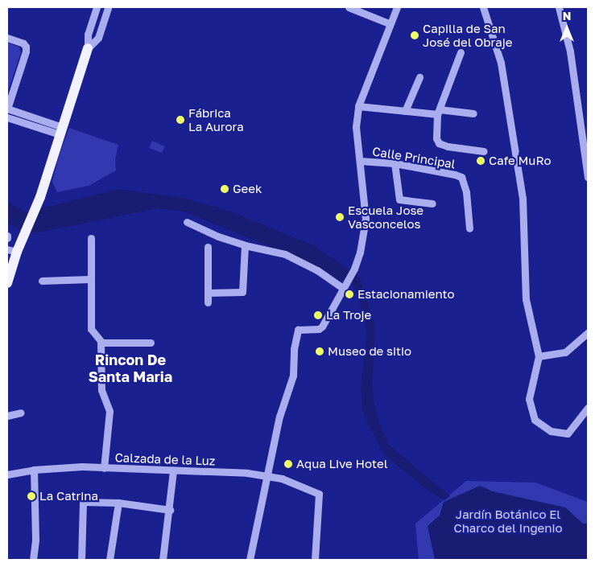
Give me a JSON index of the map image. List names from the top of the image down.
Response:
{
  "streets": {
    "street": ["Calle Principal", "Calzada de la Luz"]
  },
  "districts": ["Rincon De Santa Maria"],
  "parks": ["Jardín Botánico El Charco del Ingenio"],
  "places": [
    "Capilla de San José del Obraje",
    "Fábrica La Aurora",
    "Cafe MuRo",
    "Geek",
    "Escuela Jose Vasconcelos",
    "Estacionamiento",
    "La Troje",
    "Museo de sitio",
    "Aqua Live Hotel",
    "La Catrina"
  ],
  "north": "top"
}
